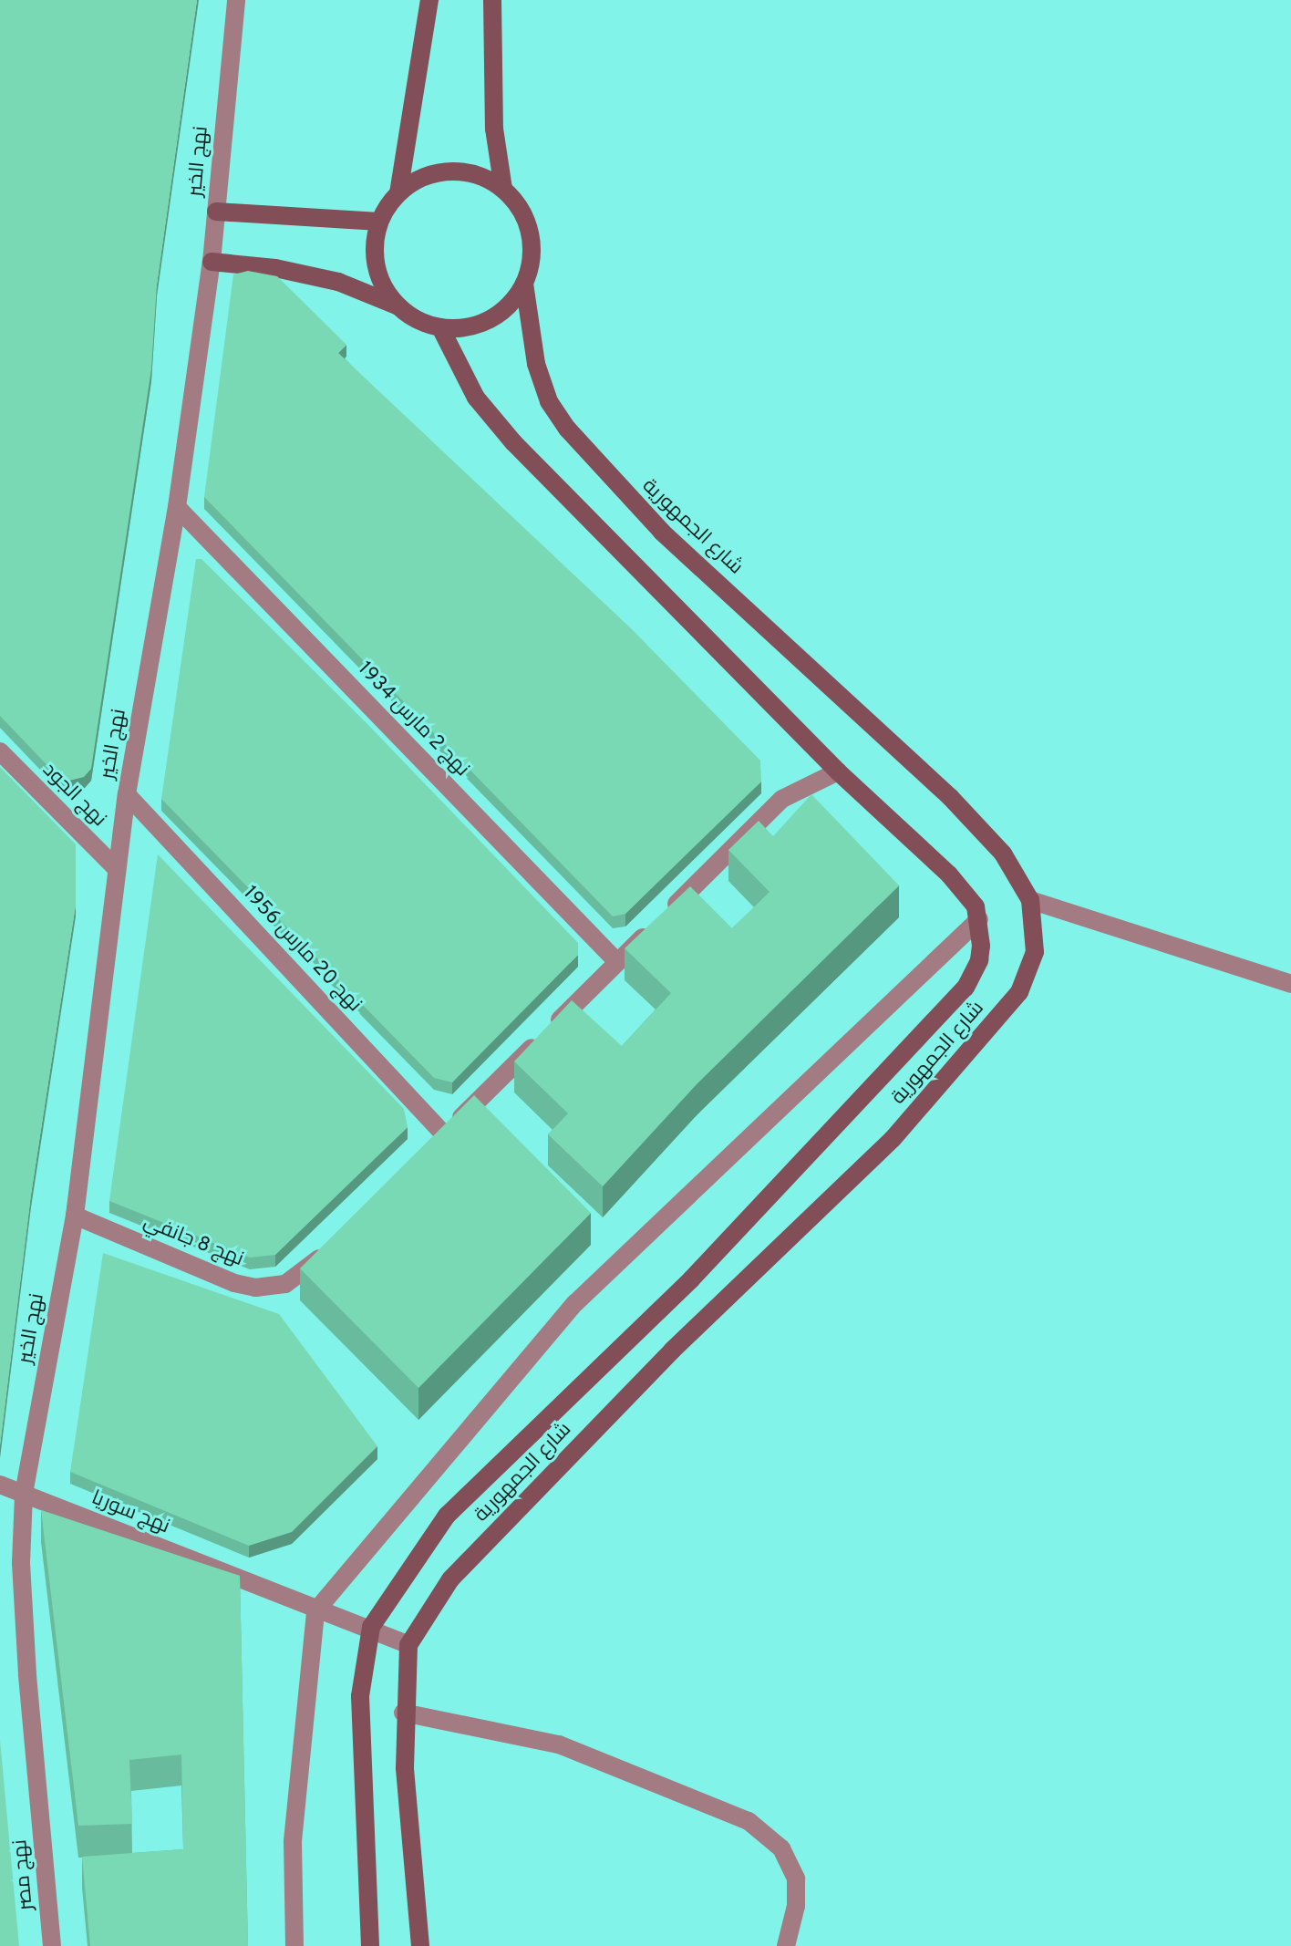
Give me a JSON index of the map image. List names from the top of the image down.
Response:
{
  "streets": {
    "street": [
      "نهج الخير",
      "شارع الجمهورية",
      "نهج 2 مارس 1934",
      "نهج الجود",
      "نهج 20 مارس 1956",
      "نهج 8 جانفي",
      "نهج سوريا",
      "نهج مصر"
    ]
  },
  "crossings": [
    ["نهج الخير", "نهج 2 مارس 1934"],
    ["نهج الخير", "نهج الجود"],
    ["نهج الخير", "نهج 20 مارس 1956"],
    ["نهج الخير", "نهج 8 جانفي"],
    ["نهج الخير", "نهج سوريا"],
    ["نهج الخير", "نهج مصر"],
    ["شارع الجمهورية", "نهج سوريا"],
    ["نهج 2 مارس 1934", "نهج 20 مارس 1956"],
    ["نهج سوريا", "نهج مصر"]
  ]
}
